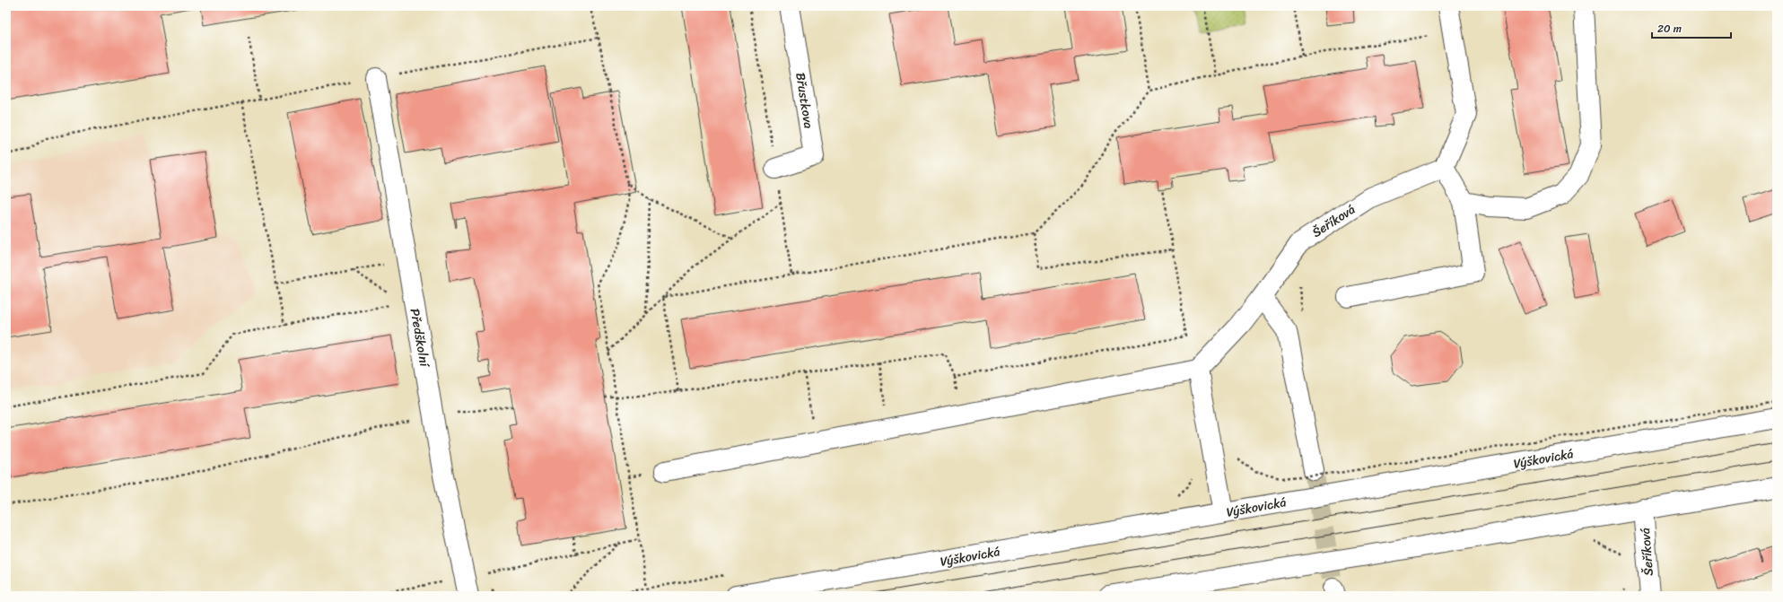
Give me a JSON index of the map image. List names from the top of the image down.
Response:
{
  "streets": {
    "street": [
      "Břustkova",
      "Šeříková",
      "Předškolní",
      "Výškovická"
    ]
  },
  "scale_bar": "20 m"
}
